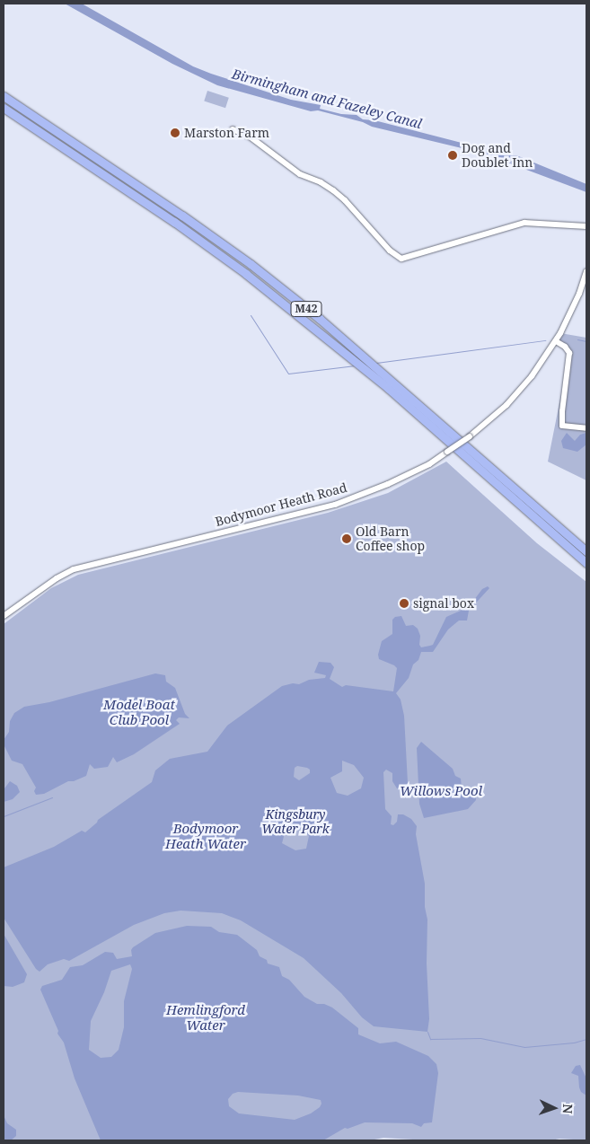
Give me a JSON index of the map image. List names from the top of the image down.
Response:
{
  "streets": {
    "highway": ["M42"],
    "street": ["Bodymoor Heath Road"]
  },
  "water": [
    "Birmingham and Fazeley Canal",
    "Model Boat Club Pool",
    "Willows Pool",
    "Bodymoor Heath Water",
    "Hemlingford Water"
  ],
  "parks": ["Kingsbury Water Park"],
  "places": [
    "Marston Farm",
    "Dog and Doublet Inn",
    "Old Barn Coffee shop",
    "signal box"
  ],
  "north": "right"
}
